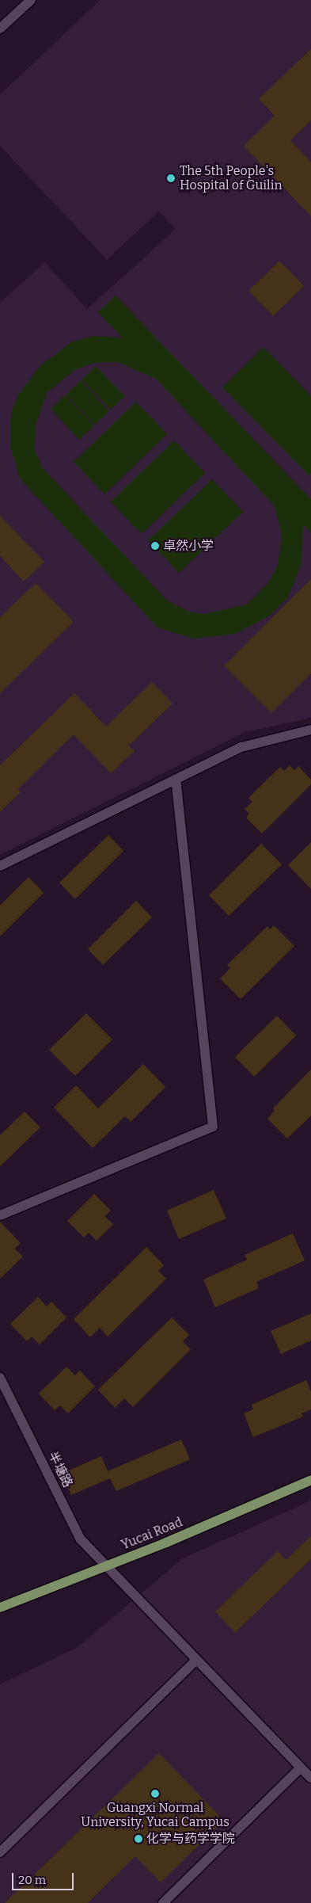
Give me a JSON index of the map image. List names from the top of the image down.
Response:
{
  "streets": {
    "main road": ["Yucai Road"],
    "street": ["半塘路"]
  },
  "crossings": [
    ["半塘路", "Yucai Road"]
  ],
  "places": [
    "The 5th People's Hospital of Guilin",
    "卓然小学",
    "Guangxi Normal University, Yucai Campus",
    "化学与药学学院"
  ],
  "scale_bar": "20 m"
}
